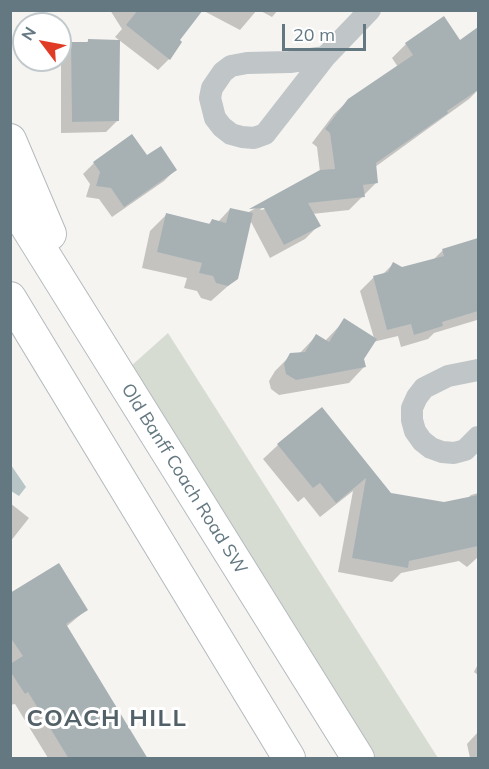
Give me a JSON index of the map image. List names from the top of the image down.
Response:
{
  "streets": {
    "main road": ["Old Banff Coach Road SW"]
  },
  "districts": ["COACH HILL"],
  "scale_bar": "20 m",
  "north": "top left"
}
